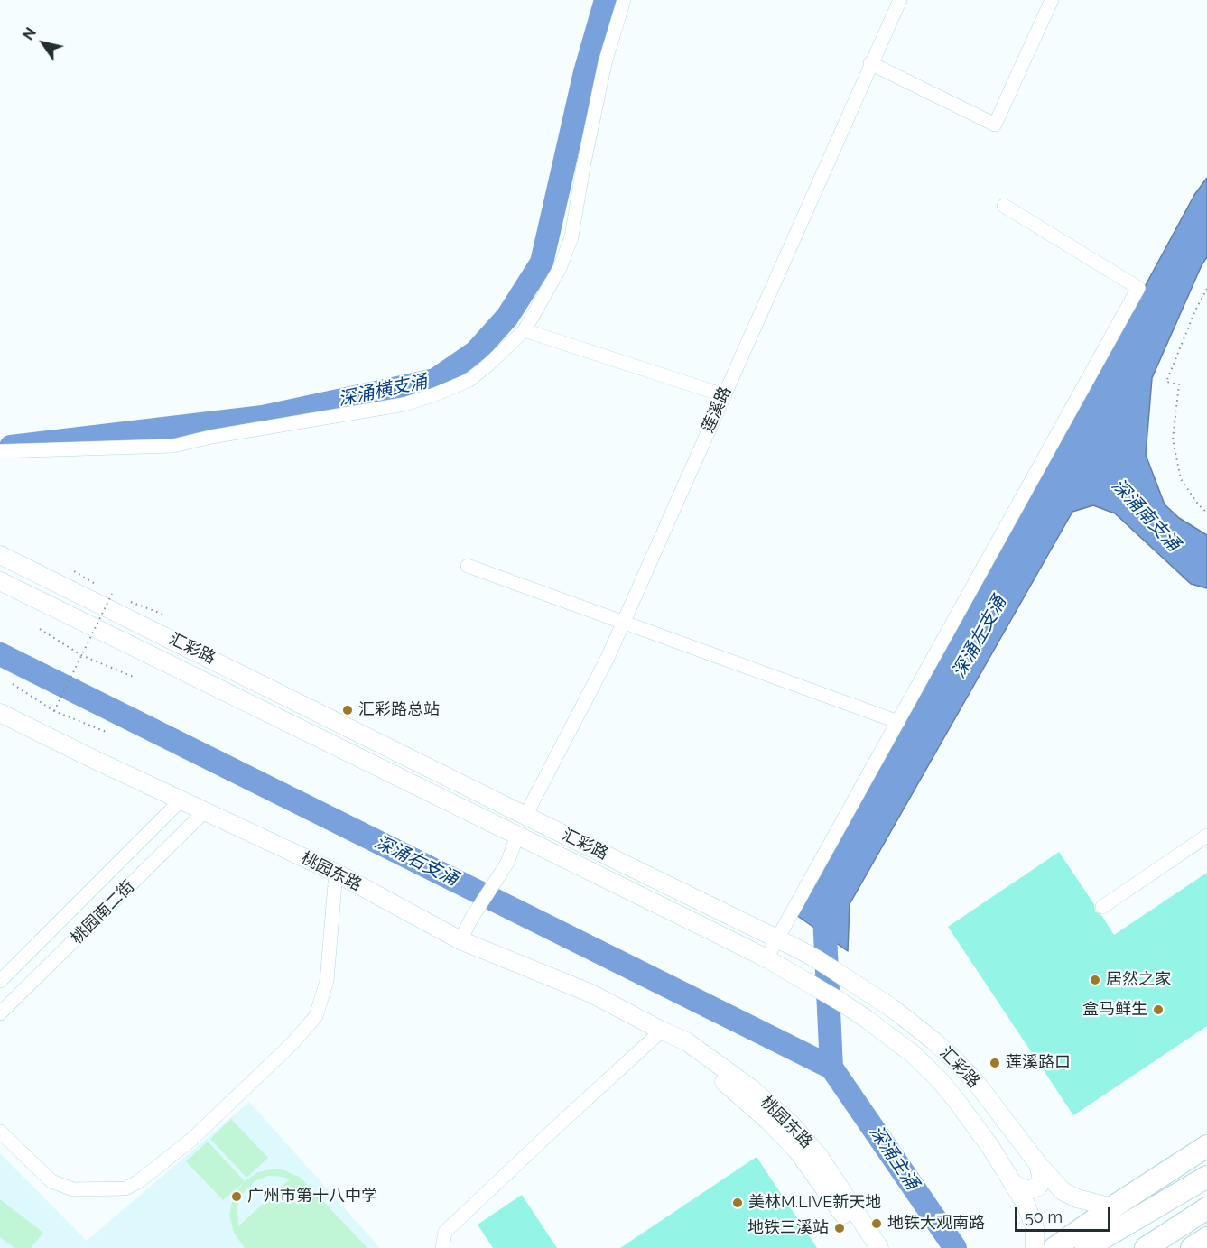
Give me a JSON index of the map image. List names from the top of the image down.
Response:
{
  "streets": {
    "street": [
      "莲溪路",
      "汇彩路",
      "桃园东路",
      "桃园南二街"
    ]
  },
  "crossings": [
    ["莲溪路", "汇彩路"],
    ["桃园东路", "桃园南二街"]
  ],
  "water": [
    "深涌横支涌",
    "深涌南支涌",
    "深涌左支涌",
    "深涌右支涌",
    "深涌主涌"
  ],
  "places": [
    "汇彩路总站",
    "居然之家",
    "盒马鲜生",
    "莲溪路口",
    "广州市第十八中学",
    "美林M.LIVE新天地",
    "地铁大观南路",
    "地铁三溪站"
  ],
  "scale_bar": "50 m",
  "north": "top left"
}
